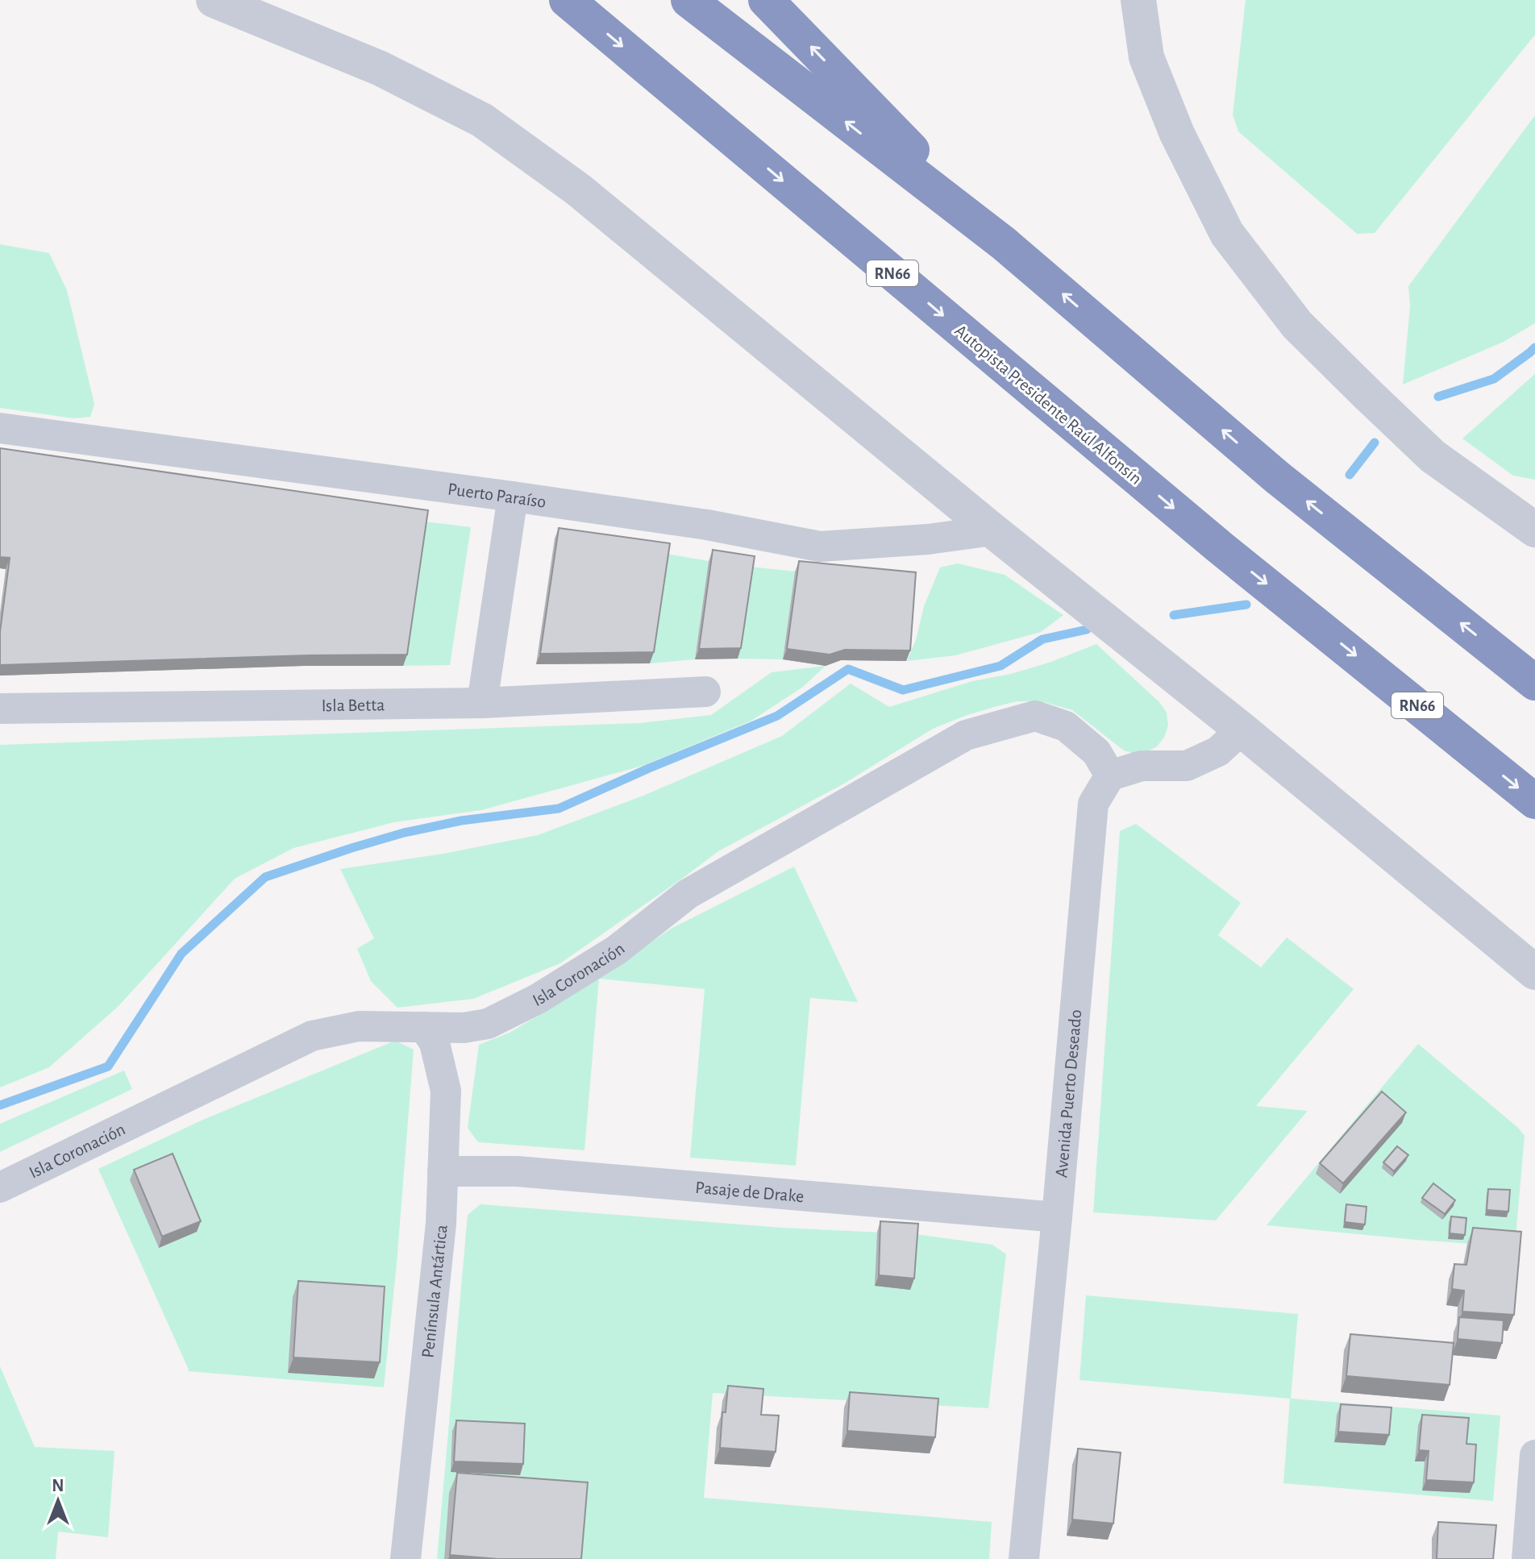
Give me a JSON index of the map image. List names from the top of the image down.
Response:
{
  "streets": {
    "highway": ["RN66", "Autopista Presidente Raúl Alfonsín"],
    "street": [
      "Puerto Paraíso",
      "Isla Betta",
      "Isla Coronación",
      "Avenida Puerto Deseado",
      "Pasaje de Drake",
      "Península Antártica"
    ]
  },
  "crossings": [
    ["Isla Coronación", "Avenida Puerto Deseado"],
    ["Isla Coronación", "Península Antártica"],
    ["Avenida Puerto Deseado", "Pasaje de Drake"],
    ["Pasaje de Drake", "Península Antártica"]
  ],
  "north": "top"
}
